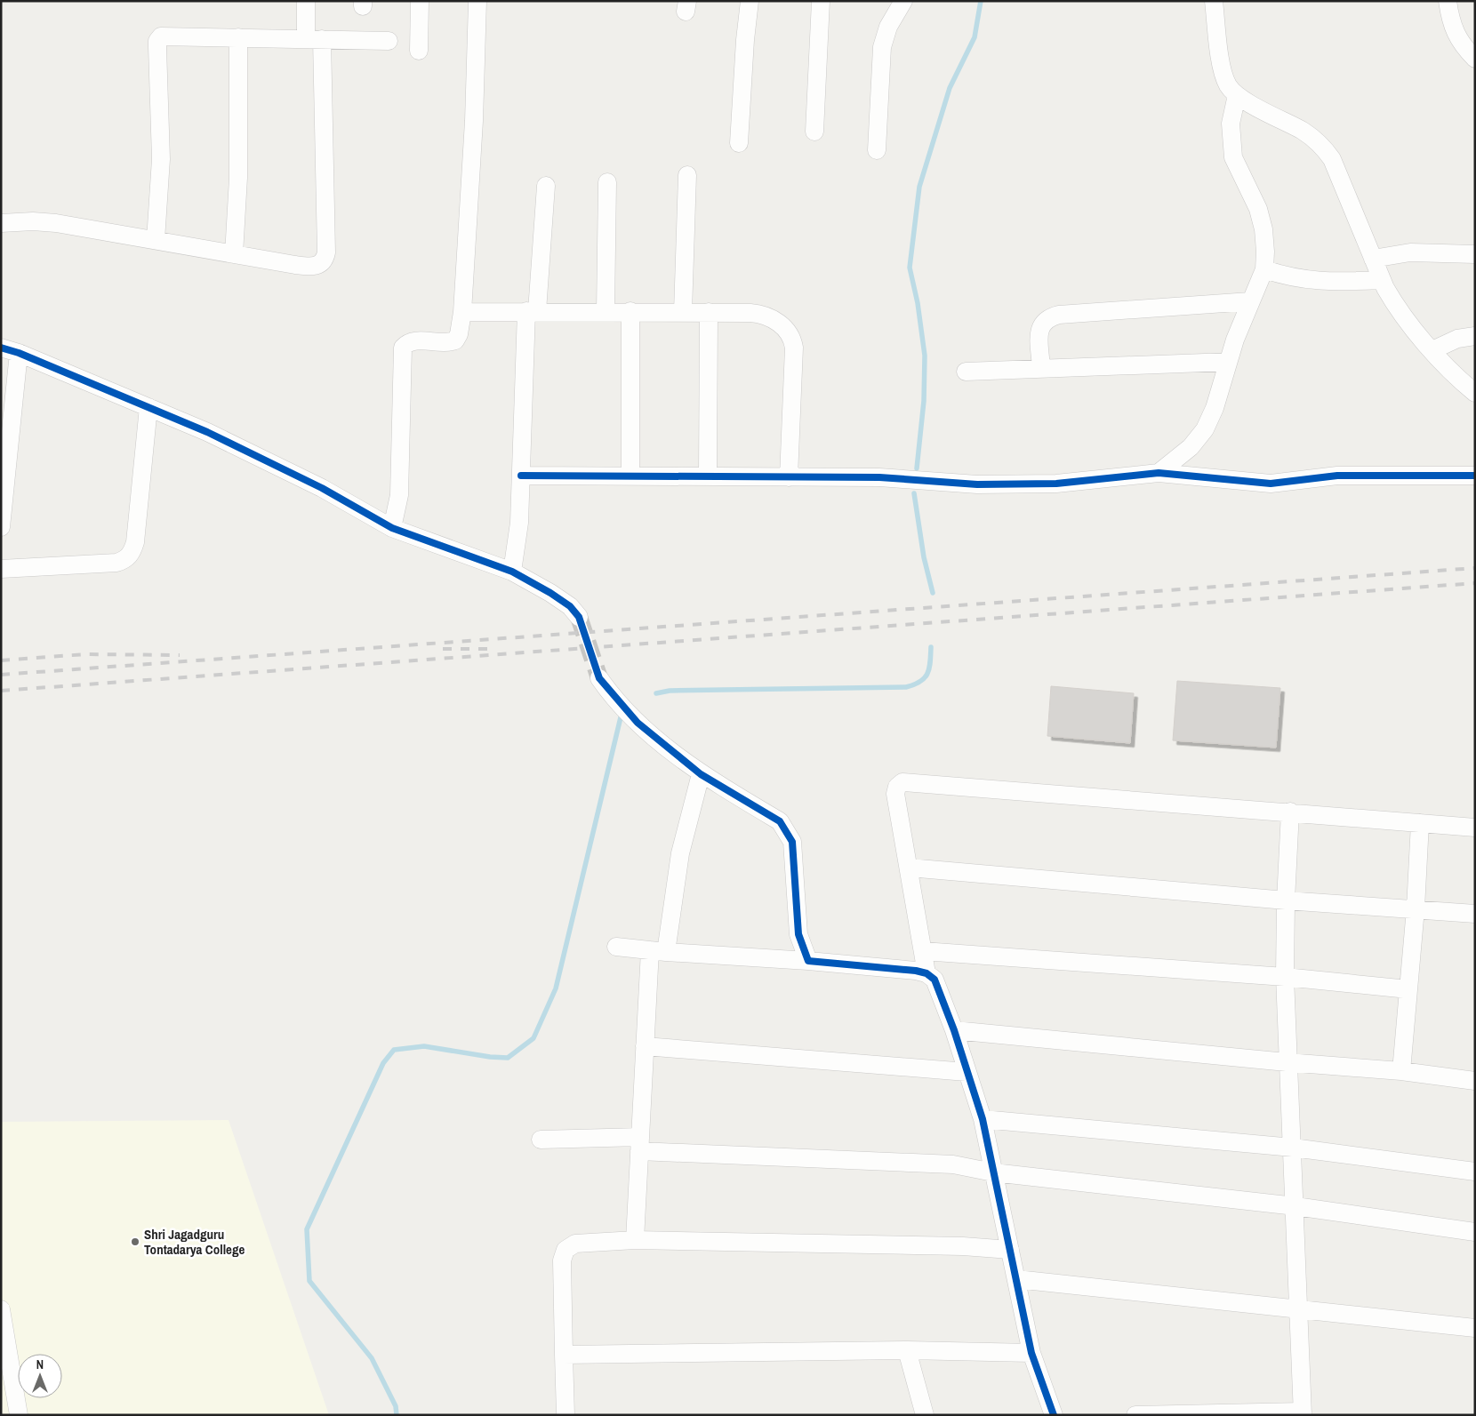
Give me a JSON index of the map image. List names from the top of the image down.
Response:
{
  "places": ["Shri Jagadguru Tontadarya College"],
  "north": "top"
}
